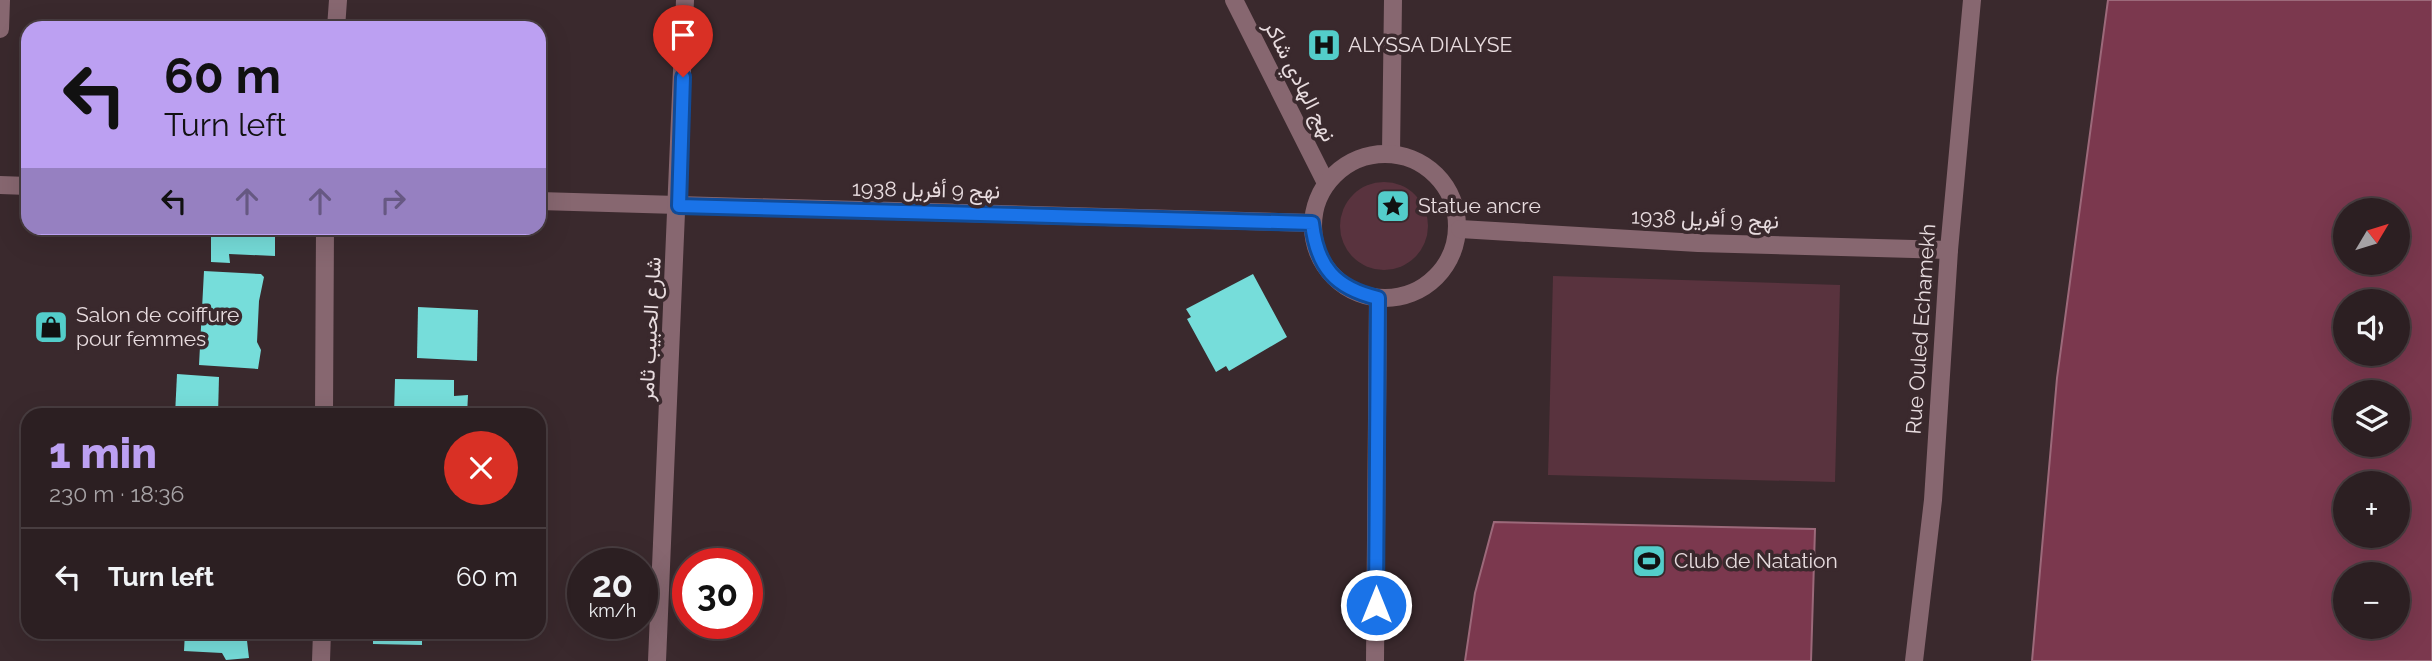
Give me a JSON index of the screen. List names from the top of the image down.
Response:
{
  "streets": {
    "street": [
      "نهج الهادي شاكر",
      "نهج 9 أفريل 1938",
      "شارع الحبيب ثامر",
      "Rue Ouled Echamekh"
    ]
  },
  "crossings": [
    ["نهج الهادي شاكر", "نهج 9 أفريل 1938"],
    ["نهج 9 أفريل 1938", "شارع الحبيب ثامر"],
    ["نهج 9 أفريل 1938", "Rue Ouled Echamekh"]
  ],
  "places": {
    "hospital": ["ALYSSA DIALYSE"],
    "place": ["Statue ancre"],
    "shop": ["Salon de coiffure pour femmes"],
    "sports": ["Club de Natation"]
  },
  "north": "top right",
  "page": {
    "turn": ["60 m", "Turn left"],
    "map_buttons": ["+", "−"],
    "heading": ["1 min", "230 m · 18:36"],
    "list": [
      {
        "name": "Turn left",
        "value": "60 m"
      }
    ],
    "speed": "20 km/h",
    "limit": "30"
  }
}
